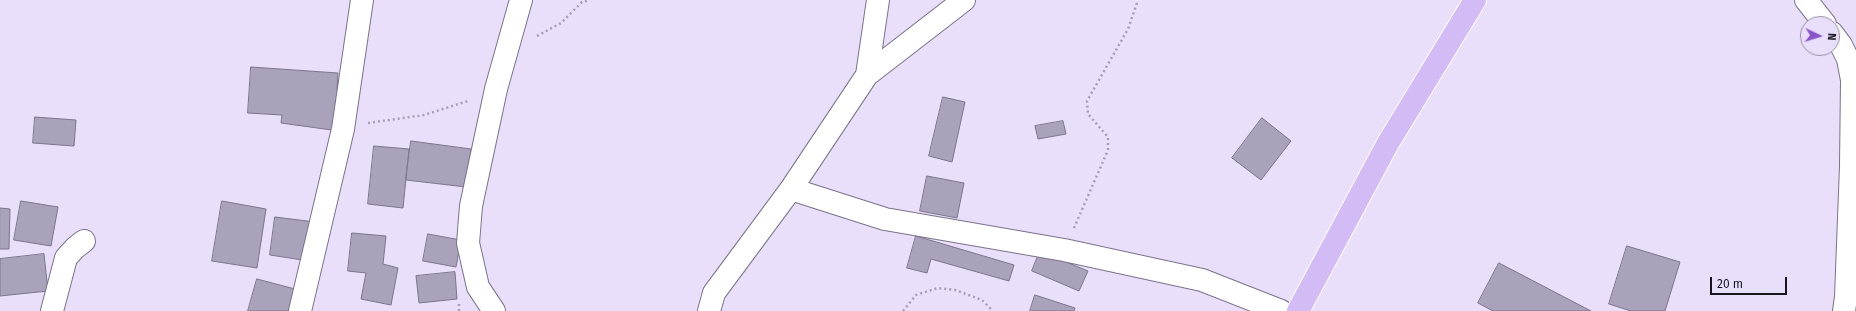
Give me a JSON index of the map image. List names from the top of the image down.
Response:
{
  "scale_bar": "20 m",
  "north": "right"
}
